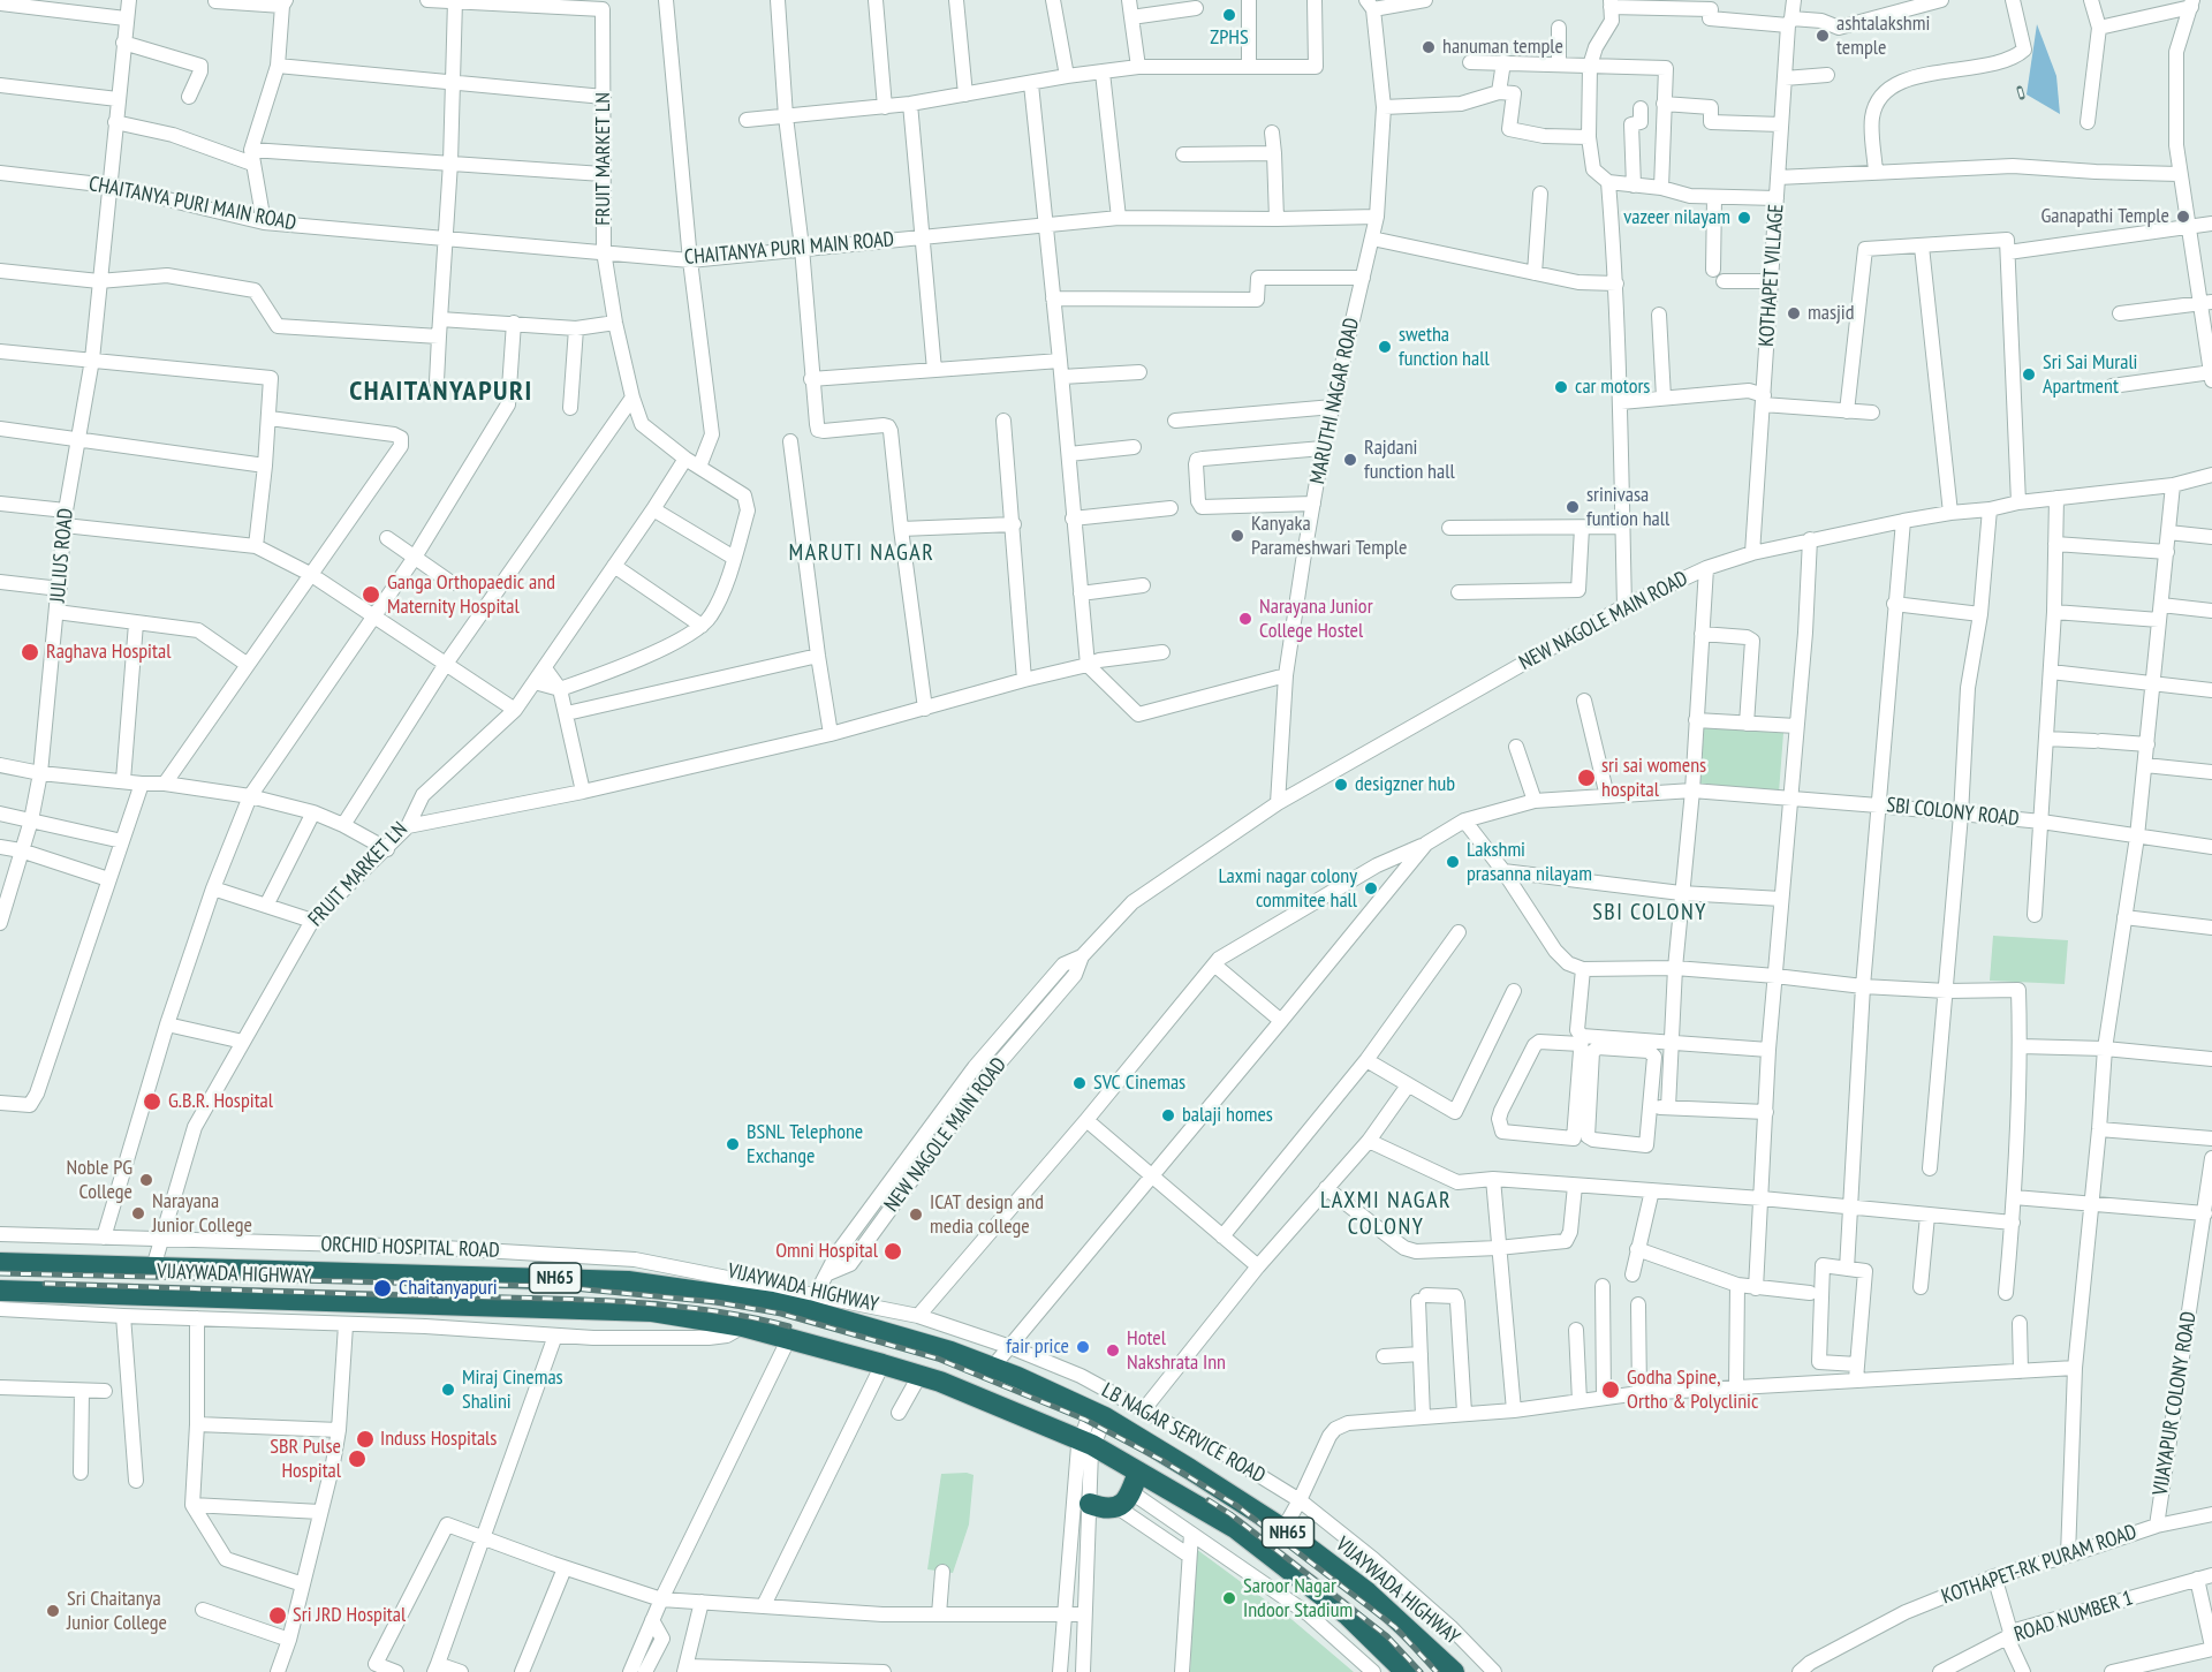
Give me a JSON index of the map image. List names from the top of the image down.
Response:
{
  "streets": {
    "highway": ["VIJAYWADA HIGHWAY", "NH65"],
    "street": [
      "FRUIT MARKET LN",
      "CHAITANYA PURI MAIN ROAD",
      "KOTHAPET VILLAGE",
      "MARUTHI NAGAR ROAD",
      "JULIUS ROAD",
      "NEW NAGOLE MAIN ROAD",
      "SBI COLONY ROAD",
      "ORCHID HOSPITAL ROAD",
      "VIJAYAPUR COLONY ROAD",
      "LB NAGAR SERVICE ROAD",
      "KOTHAPET-RK PURAM ROAD",
      "ROAD NUMBER 1"
    ]
  },
  "crossings": [
    ["FRUIT MARKET LN", "CHAITANYA PURI MAIN ROAD"],
    ["FRUIT MARKET LN", "ORCHID HOSPITAL ROAD"],
    ["FRUIT MARKET LN", "VIJAYWADA HIGHWAY"],
    ["CHAITANYA PURI MAIN ROAD", "MARUTHI NAGAR ROAD"],
    ["CHAITANYA PURI MAIN ROAD", "JULIUS ROAD"],
    ["KOTHAPET VILLAGE", "NEW NAGOLE MAIN ROAD"],
    ["MARUTHI NAGAR ROAD", "NEW NAGOLE MAIN ROAD"],
    ["NEW NAGOLE MAIN ROAD", "ORCHID HOSPITAL ROAD"],
    ["NEW NAGOLE MAIN ROAD", "VIJAYWADA HIGHWAY"],
    ["NEW NAGOLE MAIN ROAD", "LB NAGAR SERVICE ROAD"],
    ["ORCHID HOSPITAL ROAD", "VIJAYWADA HIGHWAY"],
    ["ORCHID HOSPITAL ROAD", "LB NAGAR SERVICE ROAD"],
    ["VIJAYWADA HIGHWAY", "LB NAGAR SERVICE ROAD"],
    ["VIJAYAPUR COLONY ROAD", "KOTHAPET-RK PURAM ROAD"]
  ],
  "districts": [
    "CHAITANYAPURI",
    "MARUTI NAGAR",
    "SBI COLONY",
    "LAXMI NAGAR COLONY"
  ],
  "places": [
    "ZPHS",
    "ashtalakshmi temple",
    "hanuman temple",
    "Ganapathi Temple",
    "vazeer nilayam",
    "masjid",
    "swetha function hall",
    "Sri Sai Murali Apartment",
    "car motors",
    "Rajdani function hall",
    "srinivasa funtion hall",
    "Kanyaka Parameshwari Temple",
    "Ganga Orthopaedic and Maternity Hospital",
    "Narayana Junior College Hostel",
    "Raghava Hospital",
    "sri sai womens hospital",
    "desigzner hub",
    "Lakshmi prasanna nilayam",
    "Laxmi nagar colony commitee hall",
    "SVC Cinemas",
    "G.B.R. Hospital",
    "balaji homes",
    "BSNL Telephone Exchange",
    "Noble PG College",
    "Narayana Junior College",
    "ICAT design and media college",
    "Omni Hospital",
    "Chaitanyapuri",
    "fair price",
    "Hotel Nakshrata Inn",
    "Miraj Cinemas Shalini",
    "Godha Spine, Ortho & Polyclinic",
    "Induss Hospitals",
    "SBR Pulse Hospital",
    "Saroor Nagar Indoor Stadium",
    "Sri Chaitanya Junior College",
    "Sri JRD Hospital"
  ]
}
